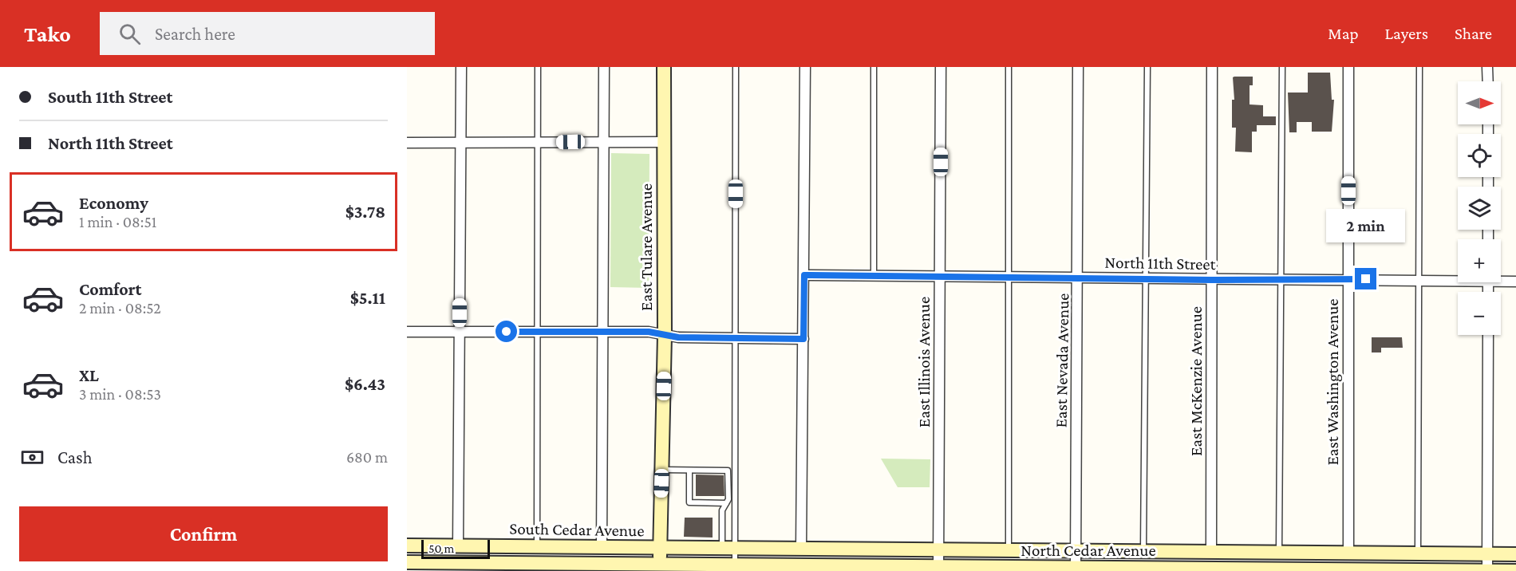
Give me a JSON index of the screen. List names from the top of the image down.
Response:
{
  "streets": {
    "main road": ["East Tulare Avenue", "South Cedar Avenue", "North Cedar Avenue"],
    "street": [
      "North 11th Street",
      "East Nevada Avenue",
      "East Illinois Avenue",
      "East McKenzie Avenue",
      "East Washington Avenue"
    ]
  },
  "crossings": [
    ["East Tulare Avenue", "South Cedar Avenue"],
    ["East Tulare Avenue", "North Cedar Avenue"],
    ["North 11th Street", "East Nevada Avenue"],
    ["North 11th Street", "East Illinois Avenue"],
    ["North 11th Street", "East McKenzie Avenue"],
    ["North 11th Street", "East Washington Avenue"],
    ["East Nevada Avenue", "North Cedar Avenue"],
    ["East Illinois Avenue", "North Cedar Avenue"],
    ["East McKenzie Avenue", "North Cedar Avenue"],
    ["East Washington Avenue", "North Cedar Avenue"],
    ["South Cedar Avenue", "North Cedar Avenue"]
  ],
  "scale_bar": "50 m",
  "north": "right",
  "page": {
    "header": "Tako",
    "search": "Search here",
    "nav": ["Map", "Layers", "Share"],
    "banner": ["South 11th Street", "North 11th Street"],
    "map_buttons": ["+", "−"],
    "list": [
      {
        "name": "Economy",
        "note": "1 min · 08:51",
        "value": "$3.78"
      },
      {
        "name": "Comfort",
        "note": "2 min · 08:52",
        "value": "$5.11"
      },
      {
        "name": "XL",
        "note": "3 min · 08:53",
        "value": "$6.43"
      }
    ],
    "bubble": "2 min",
    "pay": ["Cash", "680 m"],
    "buttons": "Confirm",
    "scale": "50 m"
  }
}
